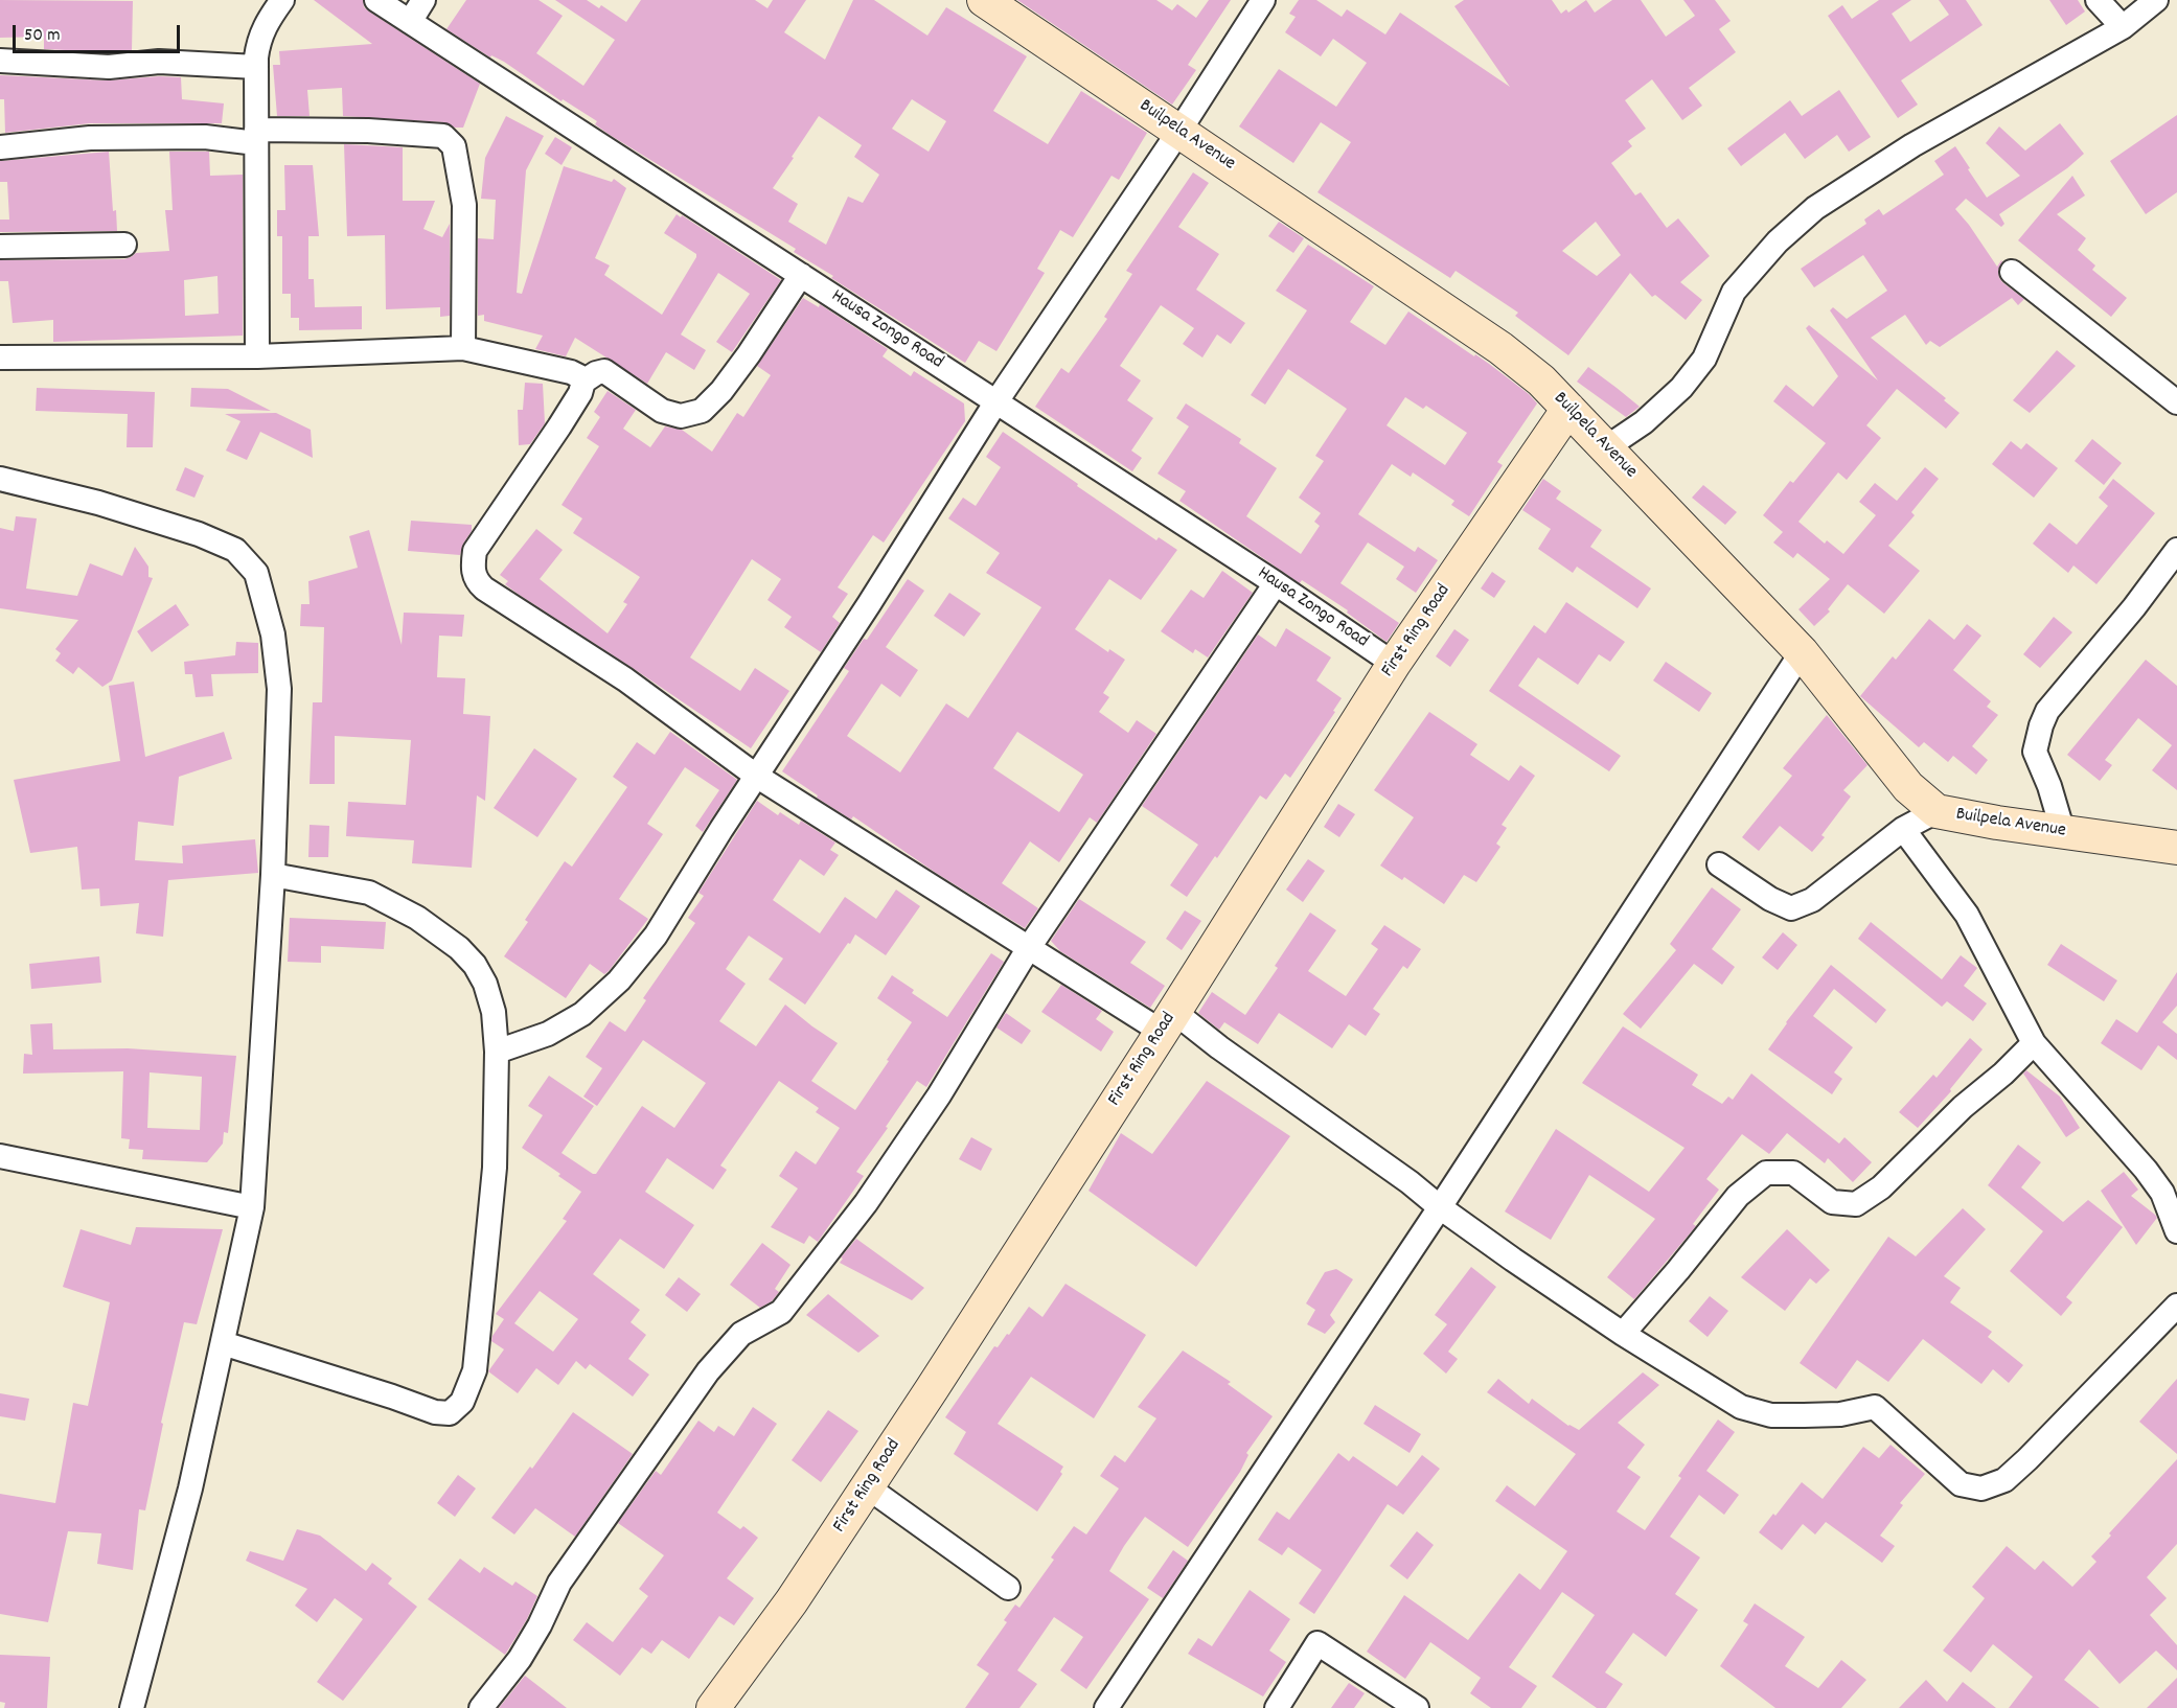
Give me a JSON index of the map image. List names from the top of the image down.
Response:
{
  "streets": {
    "street": ["Builpela Avenue", "Hausa Zongo Road", "First Ring Road"]
  },
  "crossings": [
    ["Builpela Avenue", "First Ring Road"],
    ["Hausa Zongo Road", "First Ring Road"]
  ],
  "scale_bar": "50 m"
}
